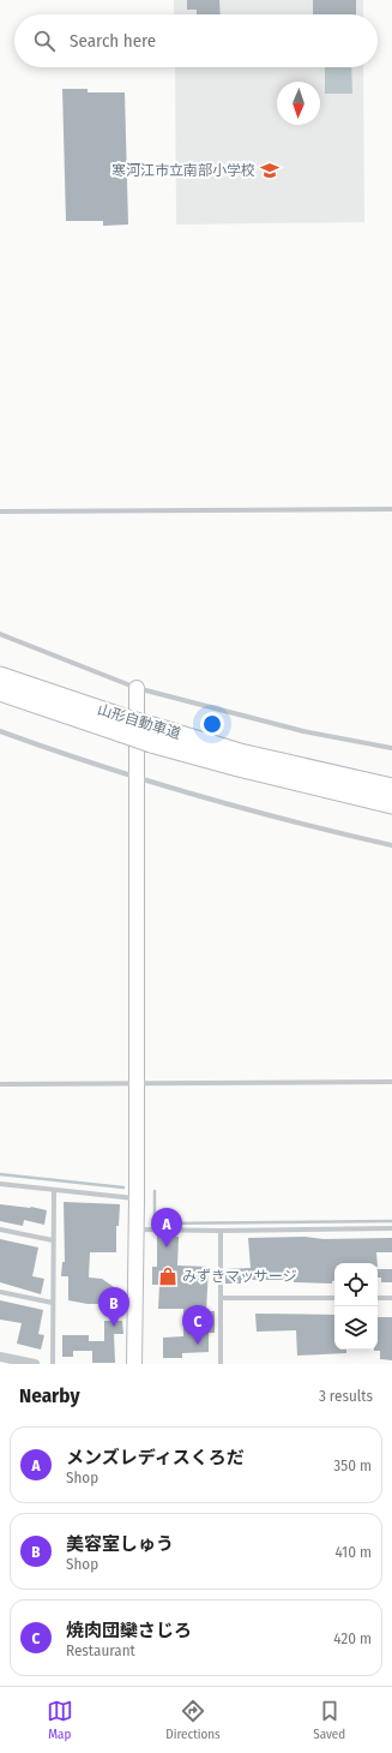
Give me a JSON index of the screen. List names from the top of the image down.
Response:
{
  "streets": {
    "highway": ["山形自動車道"]
  },
  "places": {
    "school or university": ["寒河江市立南部小学校"],
    "shop": ["みずきマッサージ"]
  },
  "north": "bottom",
  "page": {
    "search": "Search here",
    "pins": ["A", "B", "C"],
    "heading": ["Nearby", "3 results"],
    "list": [
      {
        "mark": "A",
        "name": "メンズレディスくろだ",
        "note": "Shop",
        "value": "350 m"
      },
      {
        "mark": "B",
        "name": "美容室しゅう",
        "note": "Shop",
        "value": "410 m"
      },
      {
        "mark": "C",
        "name": "焼肉団欒さじろ",
        "note": "Restaurant",
        "value": "420 m"
      }
    ],
    "nav": ["Map", "Directions", "Saved"]
  }
}
